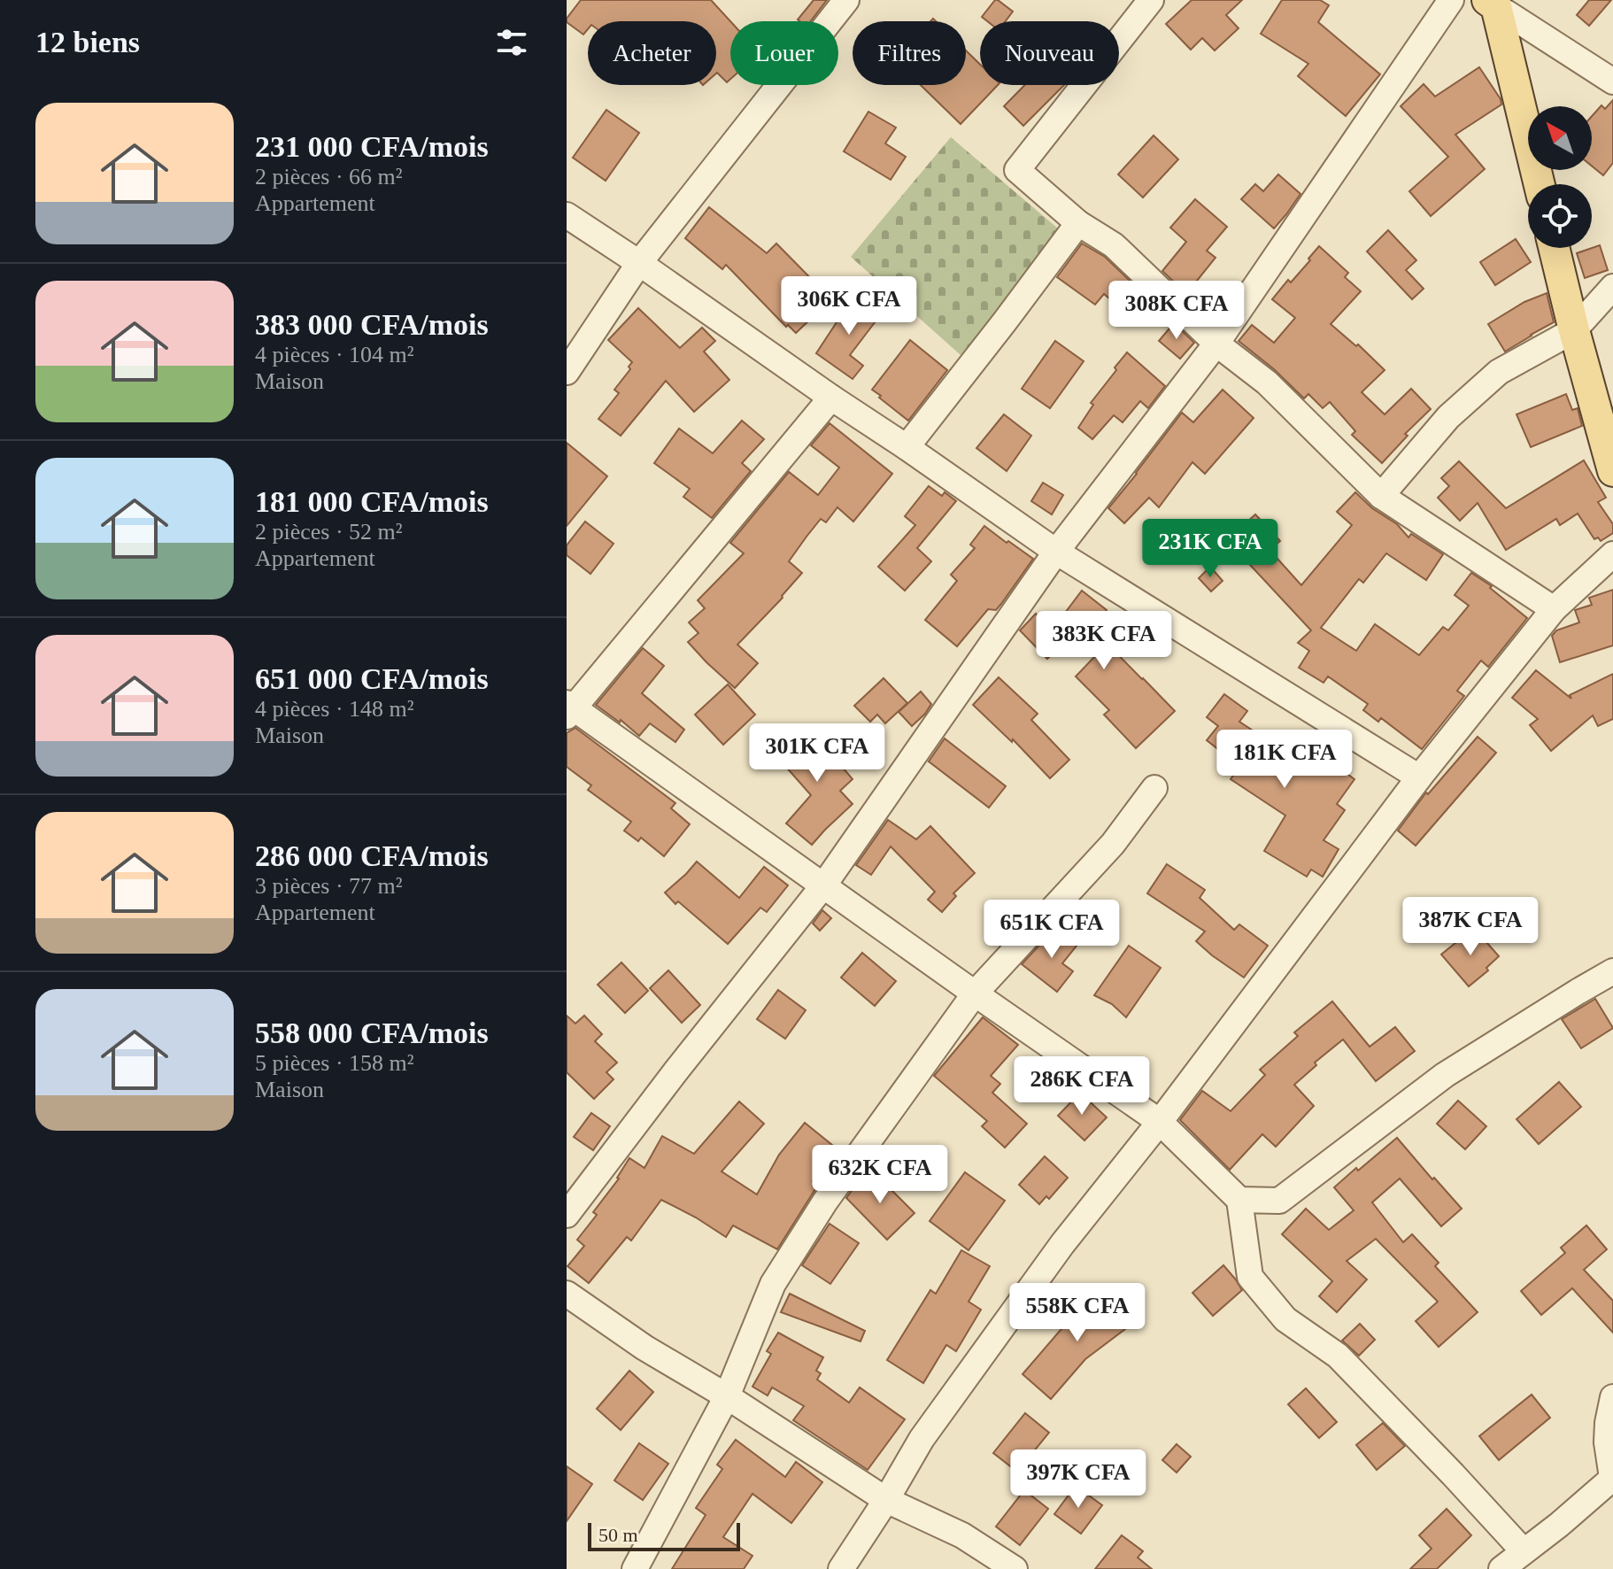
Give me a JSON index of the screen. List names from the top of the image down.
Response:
{
  "scale_bar": "50 m",
  "north": "top left",
  "page": {
    "heading": "12 biens",
    "chip": [
      "Acheter",
      "Louer",
      "Filtres",
      "Nouveau"
    ],
    "list": [
      {
        "name": "231 000 CFA/mois",
        "note": "2 pièces · 66 m² · Appartement"
      },
      {
        "name": "383 000 CFA/mois",
        "note": "4 pièces · 104 m² · Maison"
      },
      {
        "name": "181 000 CFA/mois",
        "note": "2 pièces · 52 m² · Appartement"
      },
      {
        "name": "651 000 CFA/mois",
        "note": "4 pièces · 148 m² · Maison"
      },
      {
        "name": "286 000 CFA/mois",
        "note": "3 pièces · 77 m² · Appartement"
      },
      {
        "name": "558 000 CFA/mois",
        "note": "5 pièces · 158 m² · Maison"
      }
    ],
    "price": [
      "306K CFA",
      "308K CFA",
      "231K CFA",
      "383K CFA",
      "301K CFA",
      "181K CFA",
      "387K CFA",
      "651K CFA",
      "286K CFA",
      "632K CFA",
      "558K CFA",
      "397K CFA"
    ],
    "scale": "50 m"
  }
}
